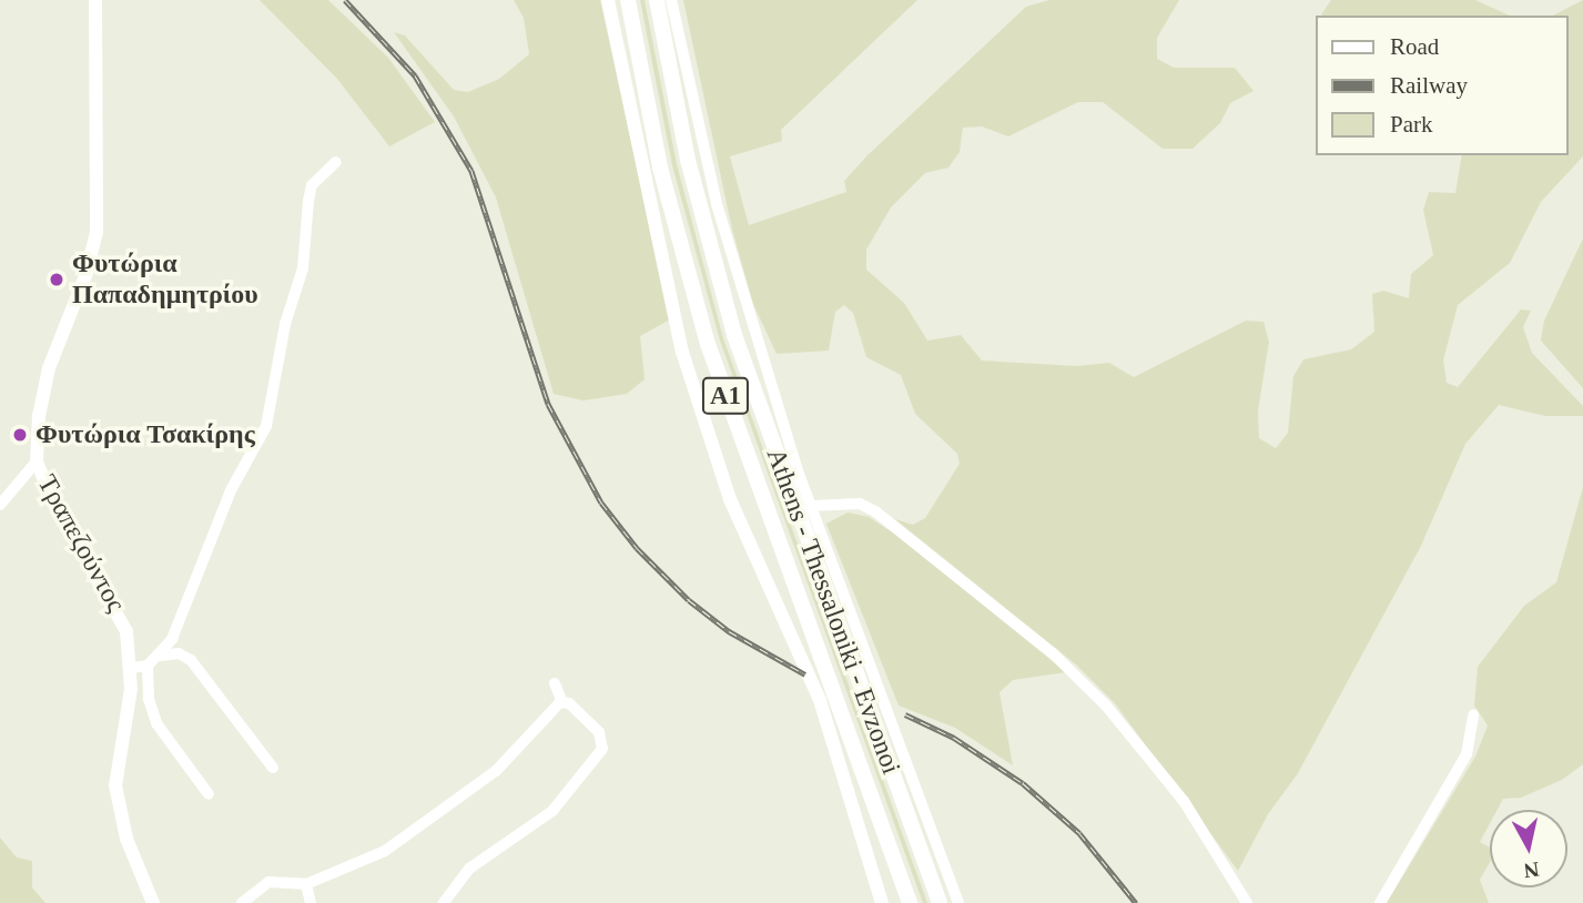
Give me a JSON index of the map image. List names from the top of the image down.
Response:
{
  "streets": {
    "highway": ["Α1", "Athens - Thessaloniki - Evzonoi"],
    "main road": ["Τραπεζούντος"]
  },
  "places": ["Φυτώρια Παπαδημητρίου", "Φυτώρια Τσακίρης"],
  "legend": ["Road", "Railway", "Park"],
  "north": "bottom"
}
